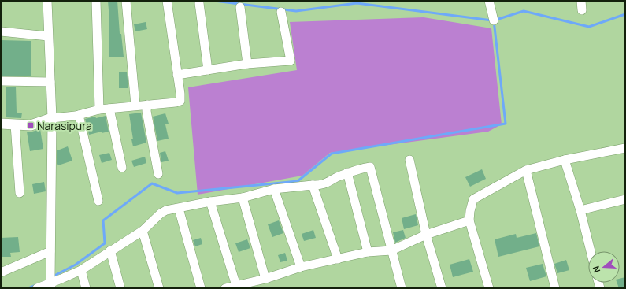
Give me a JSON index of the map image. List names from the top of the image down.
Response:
{
  "places": {
    "transit": ["Narasipura"]
  },
  "north": "left"
}
